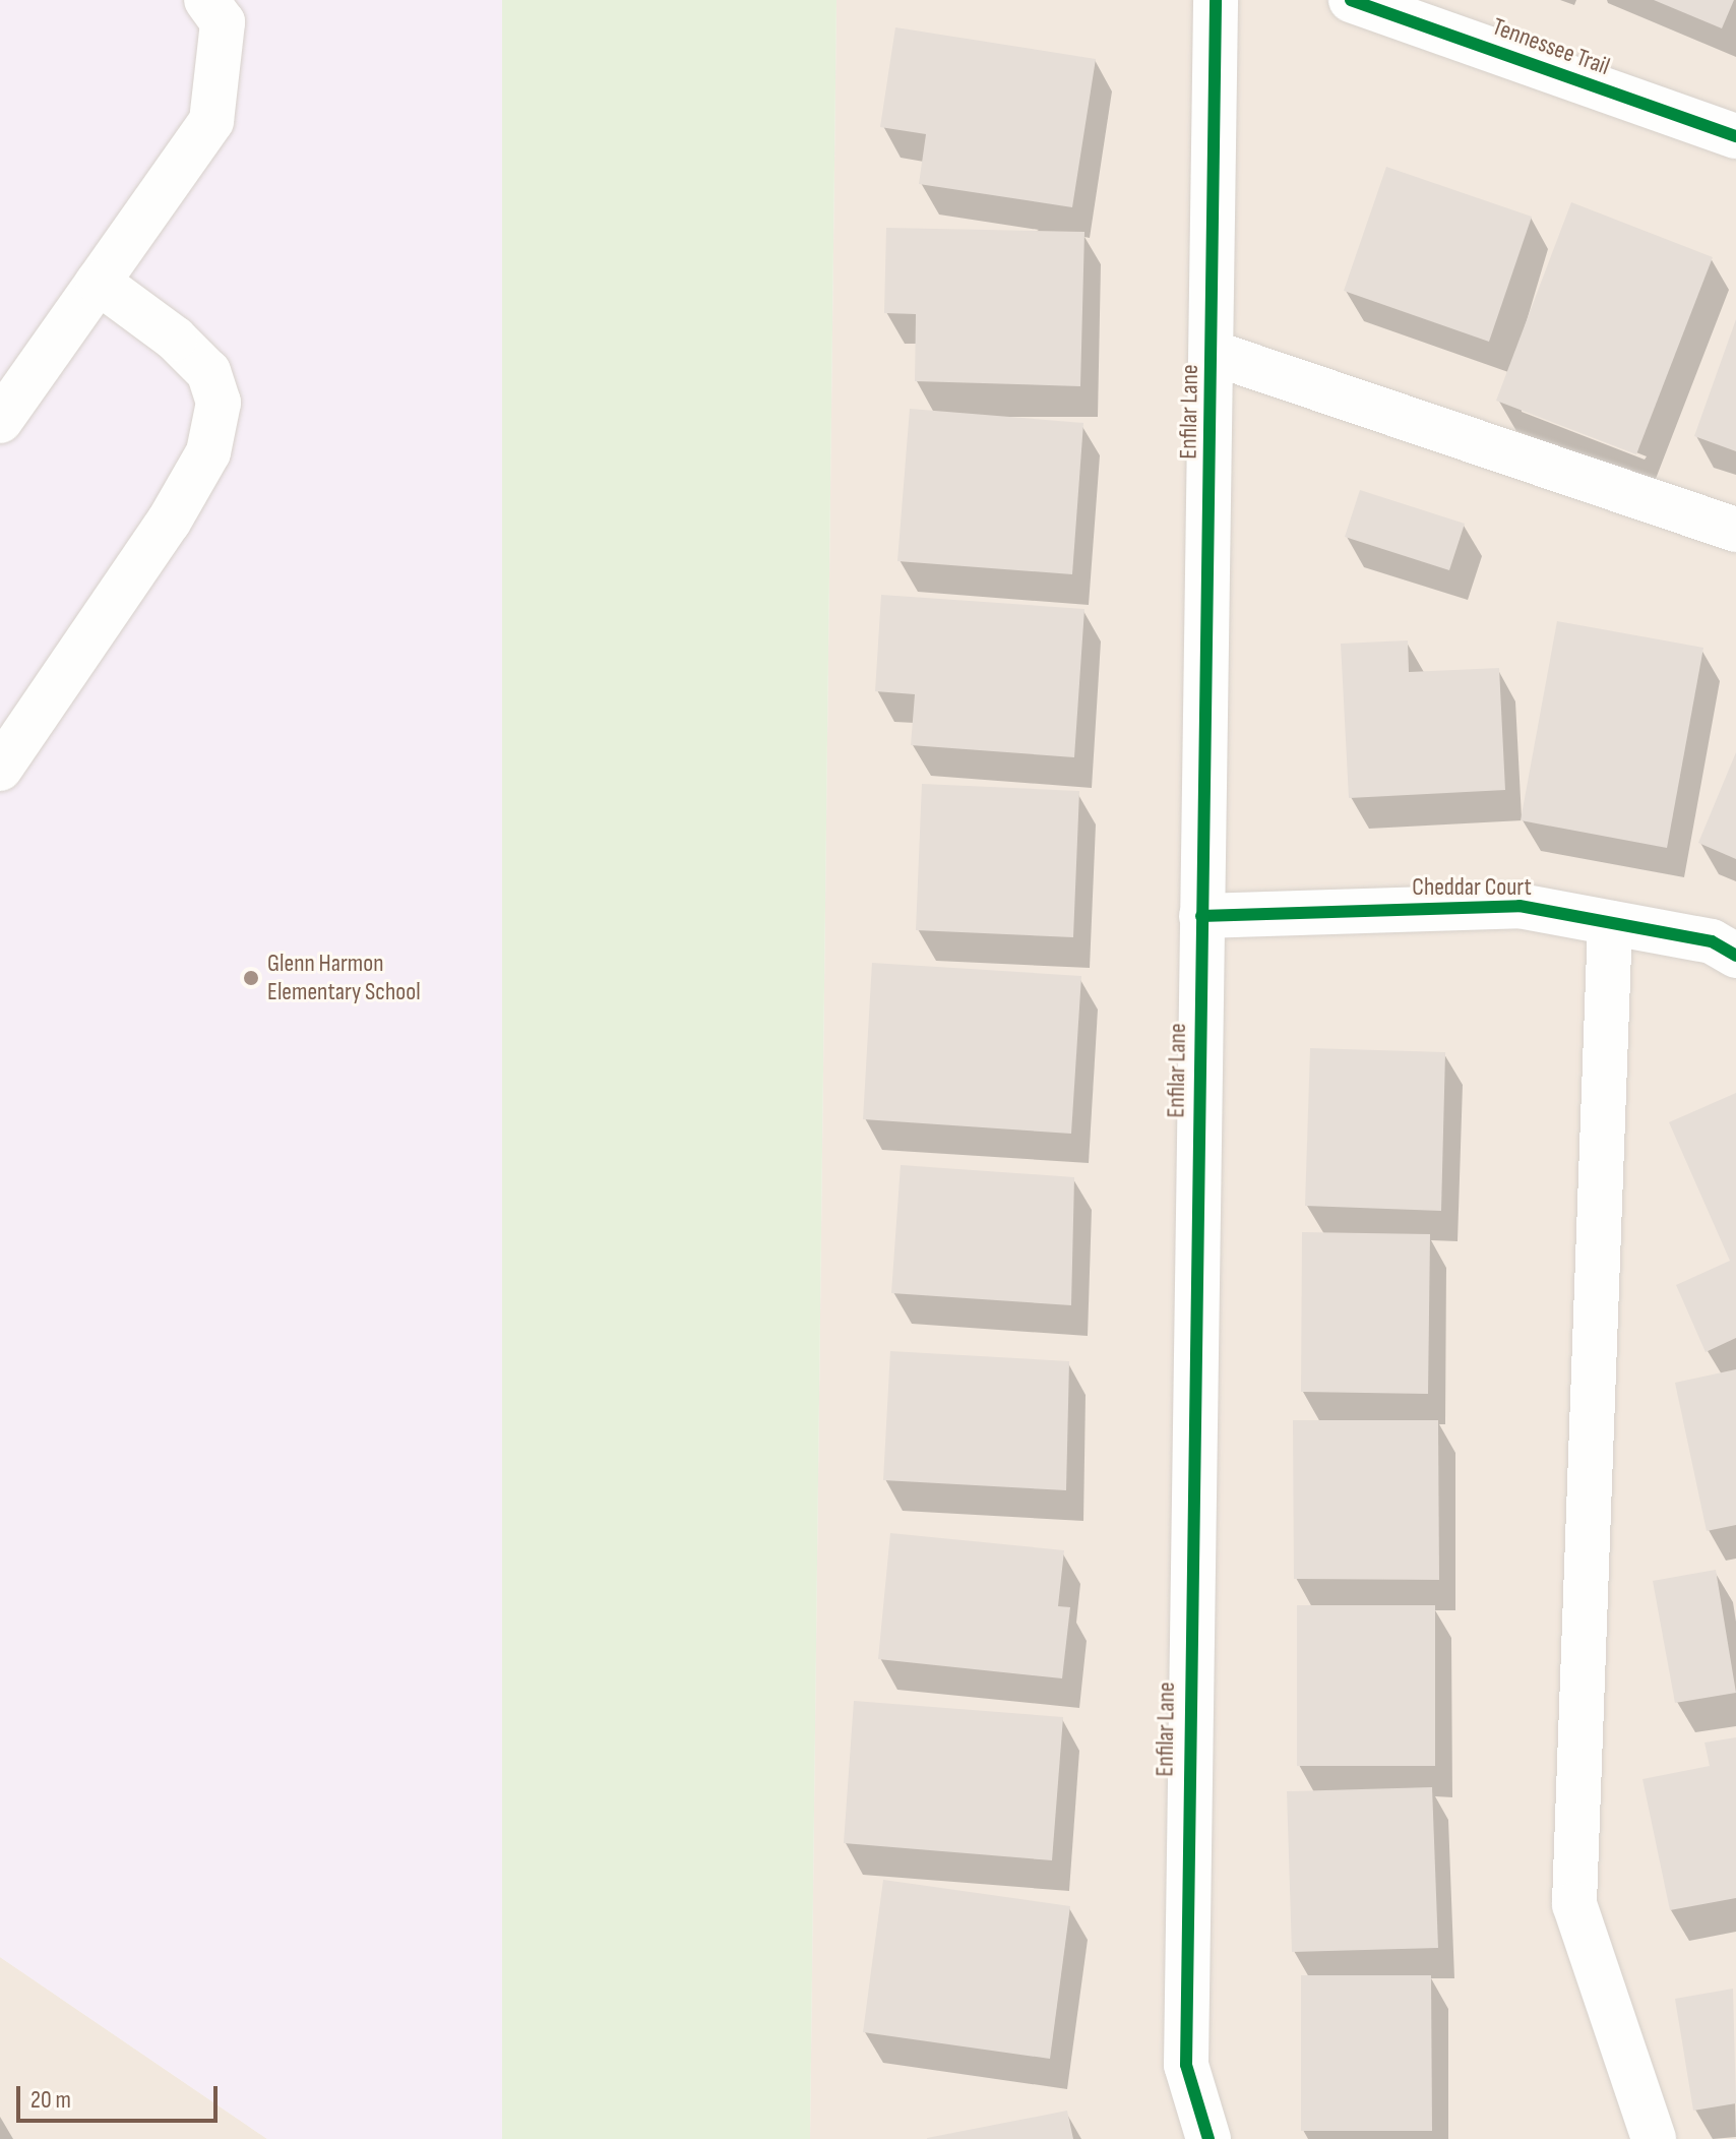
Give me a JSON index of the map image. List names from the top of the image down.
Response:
{
  "streets": {
    "street": ["Tennessee Trail", "Enfilar Lane", "Cheddar Court"]
  },
  "crossings": [
    ["Enfilar Lane", "Cheddar Court"]
  ],
  "places": ["Glenn Harmon Elementary School"],
  "scale_bar": "20 m"
}
